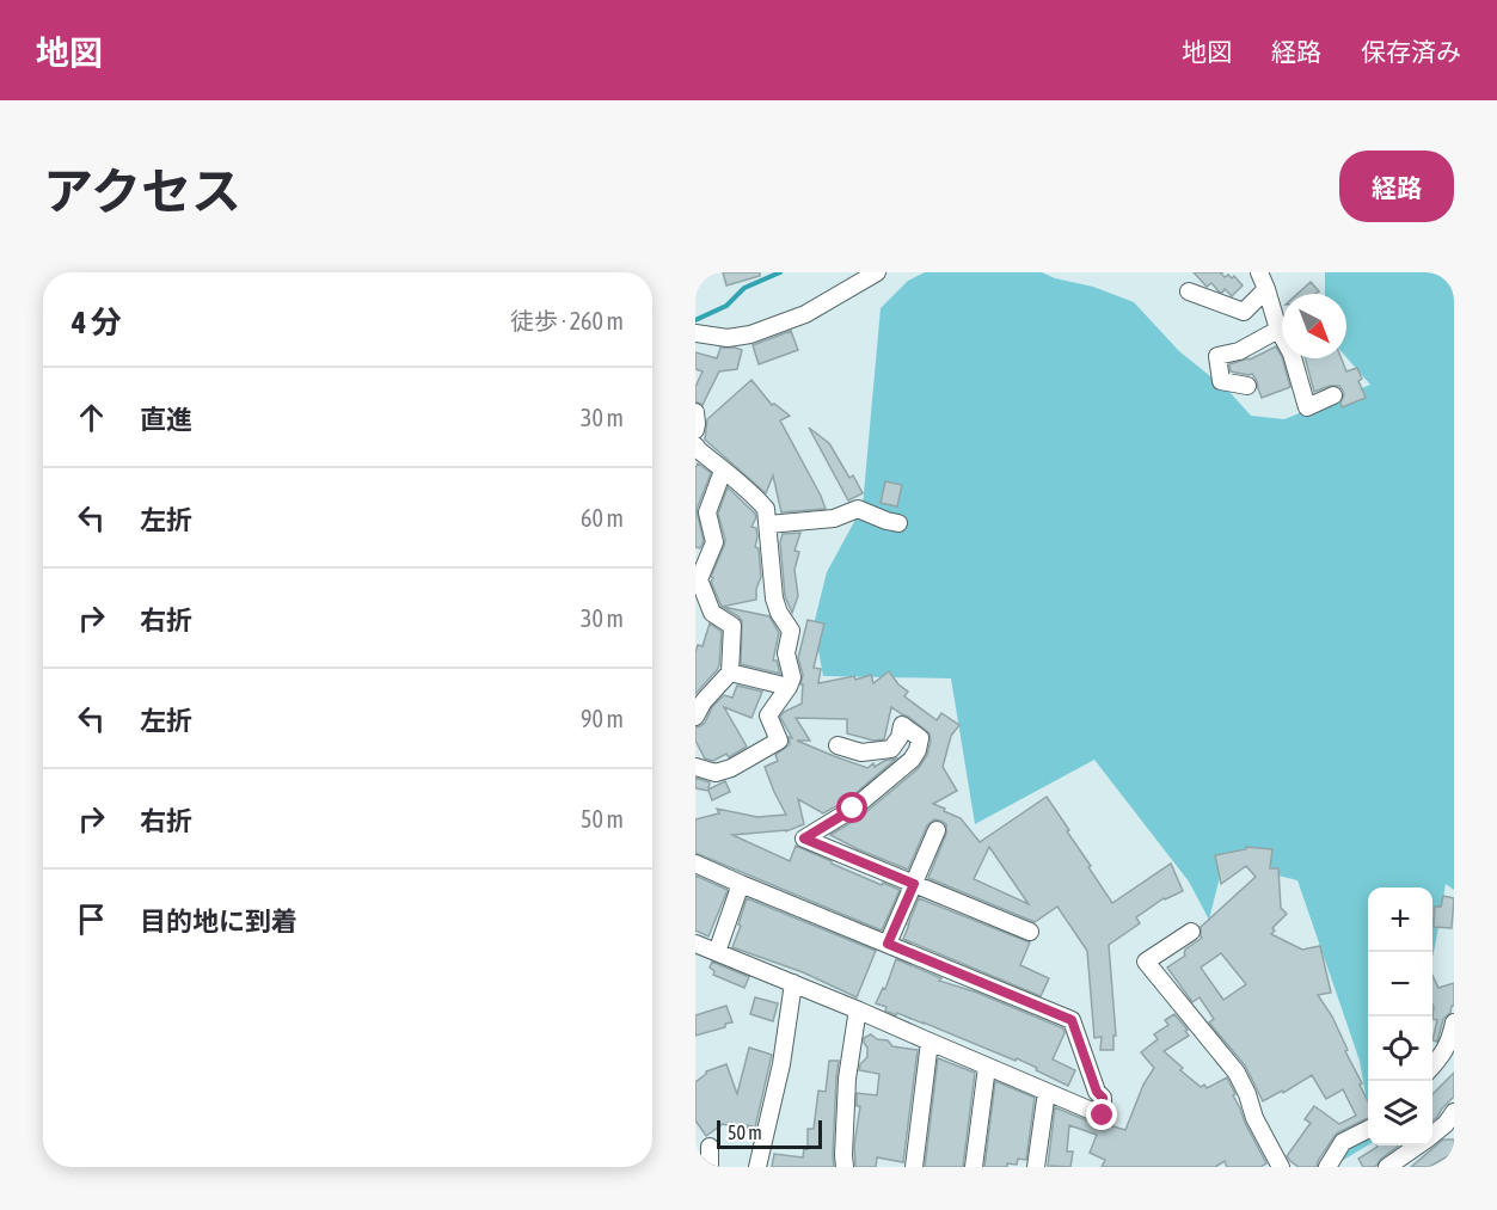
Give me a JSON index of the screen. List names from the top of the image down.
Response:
{
  "scale_bar": "50 m",
  "north": "bottom right",
  "page": {
    "header": "地図",
    "nav": ["地図", "経路", "保存済み"],
    "title": "アクセス",
    "buttons": "経路",
    "heading": ["4 分", "徒歩 · 260 m"],
    "list": [
      ["直進", "30 m"],
      ["左折", "60 m"],
      ["右折", "30 m"],
      ["左折", "90 m"],
      ["右折", "50 m"],
      "目的地に到着"
    ],
    "map_buttons": ["+", "−"],
    "scale": "50 m"
  }
}
